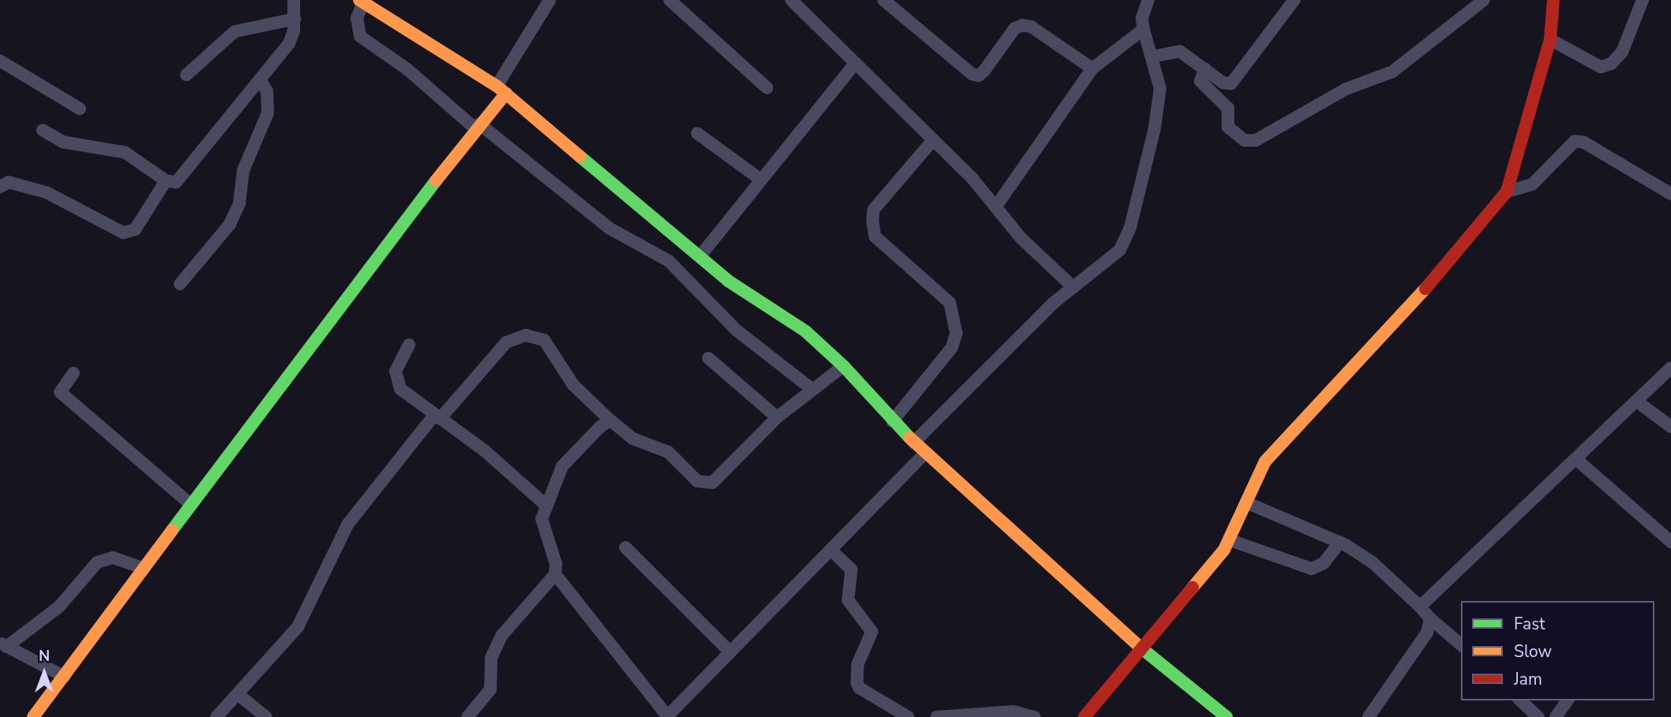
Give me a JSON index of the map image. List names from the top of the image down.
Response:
{
  "legend": ["Fast", "Slow", "Jam"],
  "north": "top"
}
